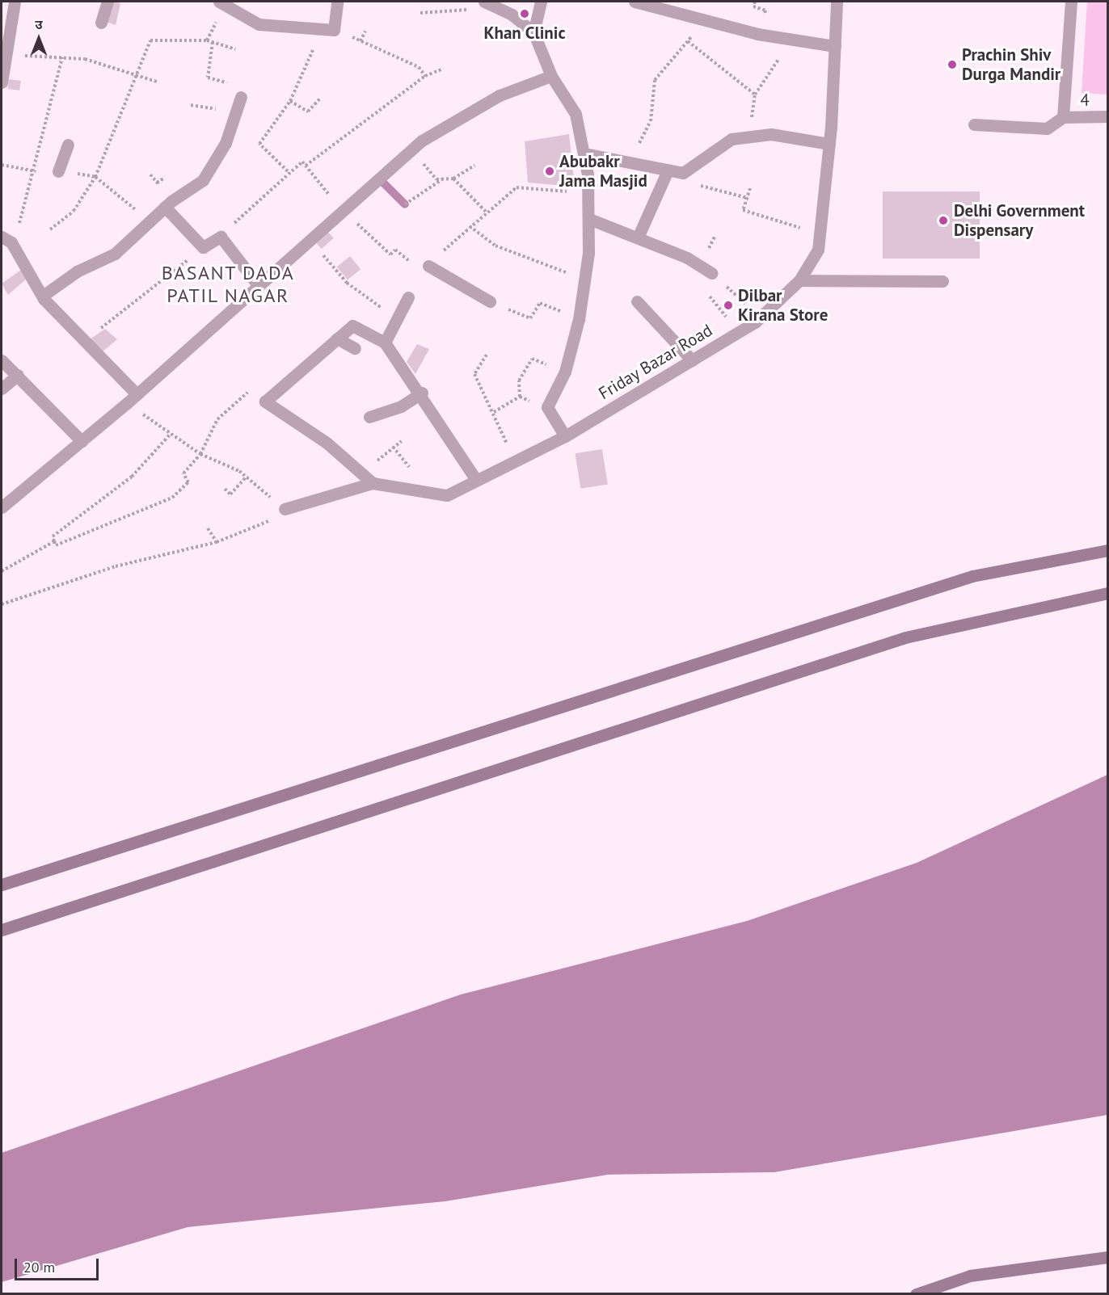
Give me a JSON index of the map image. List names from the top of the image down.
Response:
{
  "streets": {
    "street": ["4", "Friday Bazar Road"]
  },
  "districts": ["BASANT DADA PATIL NAGAR"],
  "places": [
    "Khan Clinic",
    "Prachin Shiv Durga Mandir",
    "Abubakr Jama Masjid",
    "Delhi Government Dispensary",
    "Dilbar Kirana Store"
  ],
  "scale_bar": "20 m",
  "north": "top"
}
